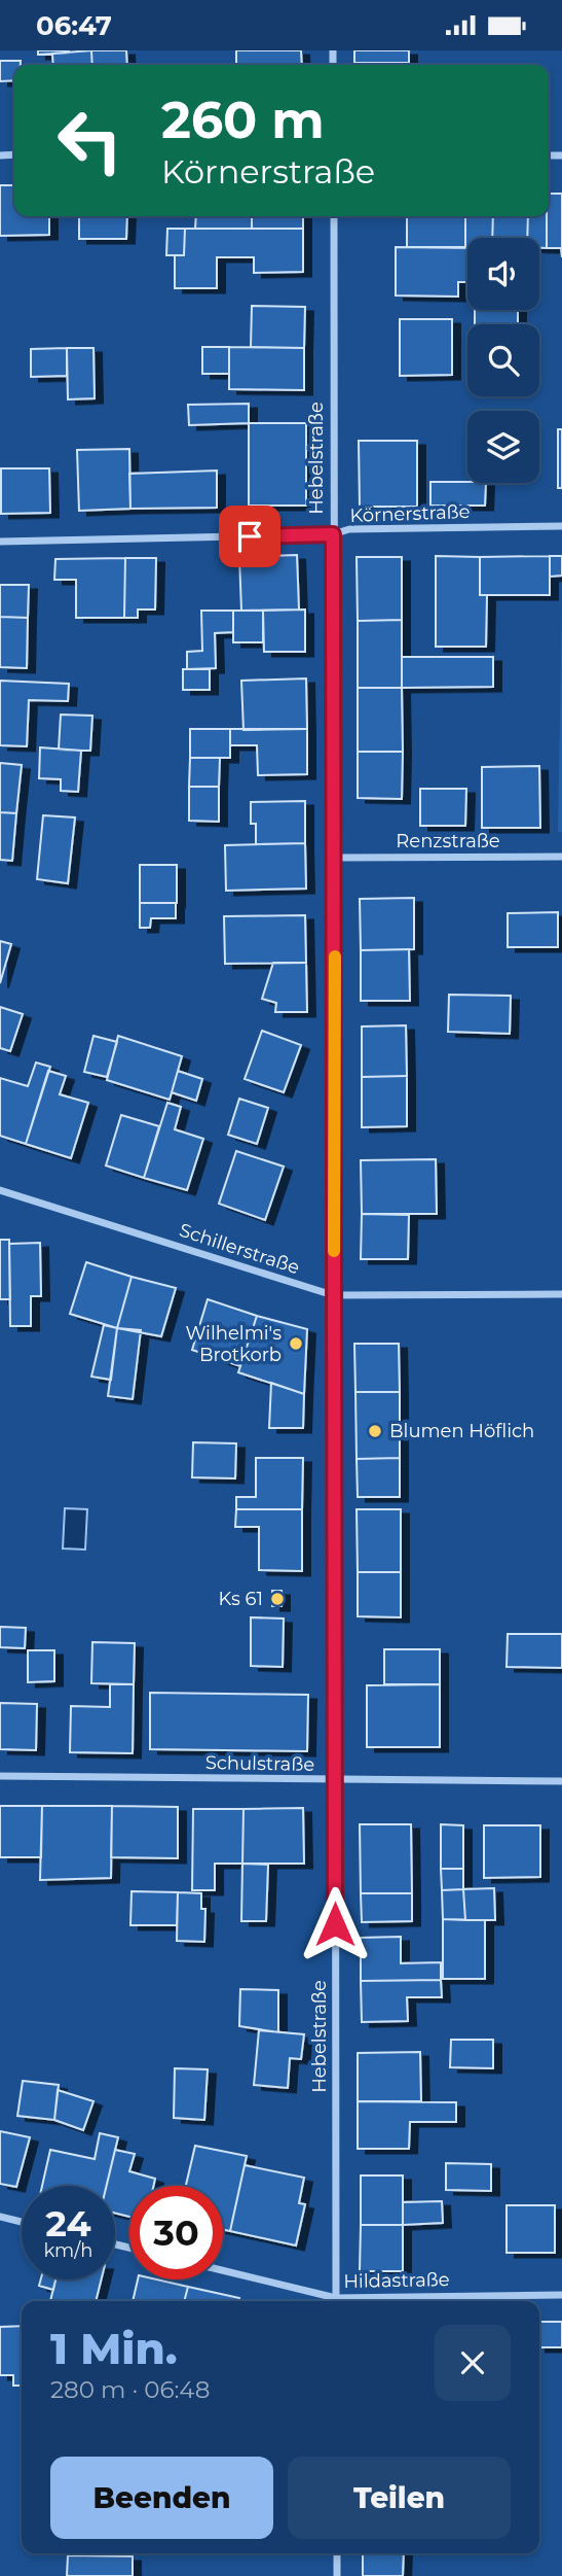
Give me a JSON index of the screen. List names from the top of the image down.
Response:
{
  "streets": {
    "street": [
      "Hebelstraße",
      "Körnerstraße",
      "Renzstraße",
      "Schillerstraße",
      "Schulstraße",
      "Hildastraße"
    ]
  },
  "crossings": [
    ["Hebelstraße", "Körnerstraße"],
    ["Hebelstraße", "Renzstraße"],
    ["Hebelstraße", "Schillerstraße"],
    ["Hebelstraße", "Schulstraße"]
  ],
  "places": ["Wilhelmi's Brotkorb", "Blumen Höflich", "Ks 61"],
  "page": {
    "status": "06:47",
    "turn": ["260 m", "Körnerstraße"],
    "speed": "24 km/h",
    "limit": "30",
    "heading": ["1 Min.", "280 m · 06:48"],
    "buttons": ["Beenden", "Teilen"]
  }
}
